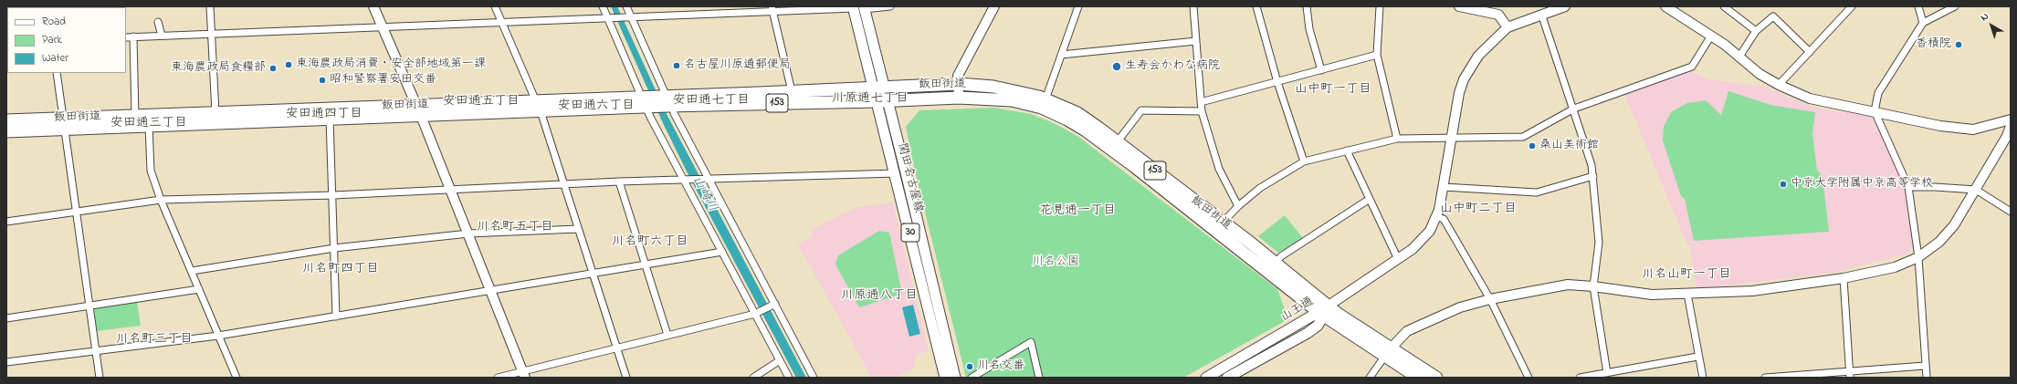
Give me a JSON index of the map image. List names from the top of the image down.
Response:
{
  "streets": {
    "highway": ["飯田街道", "153"],
    "main road": ["関田名古屋線", "30", "山王通"]
  },
  "crossings": [
    ["飯田街道", "関田名古屋線"],
    ["飯田街道", "山王通"]
  ],
  "districts": [
    "山中町一丁目",
    "川原通七丁目",
    "安田通七丁目",
    "安田通五丁目",
    "安田通六丁目",
    "安田通四丁目",
    "安田通三丁目",
    "山中町二丁目",
    "花見通一丁目",
    "川名町五丁目",
    "川名町六丁目",
    "川名町四丁目",
    "川名山町一丁目",
    "川原通八丁目",
    "川名町三丁目"
  ],
  "water": ["山崎川"],
  "parks": ["川名公園"],
  "places": [
    "香積院",
    "東海農政局消費・安全部地域第一課",
    "名古屋川原通郵便局",
    "生寿会かわな病院",
    "東海農政局食糧部",
    "昭和警察署安田交番",
    "桑山美術館",
    "中京大学附属中京高等学校",
    "川名交番"
  ],
  "legend": ["Road", "Park", "Water"],
  "north": "top left"
}
